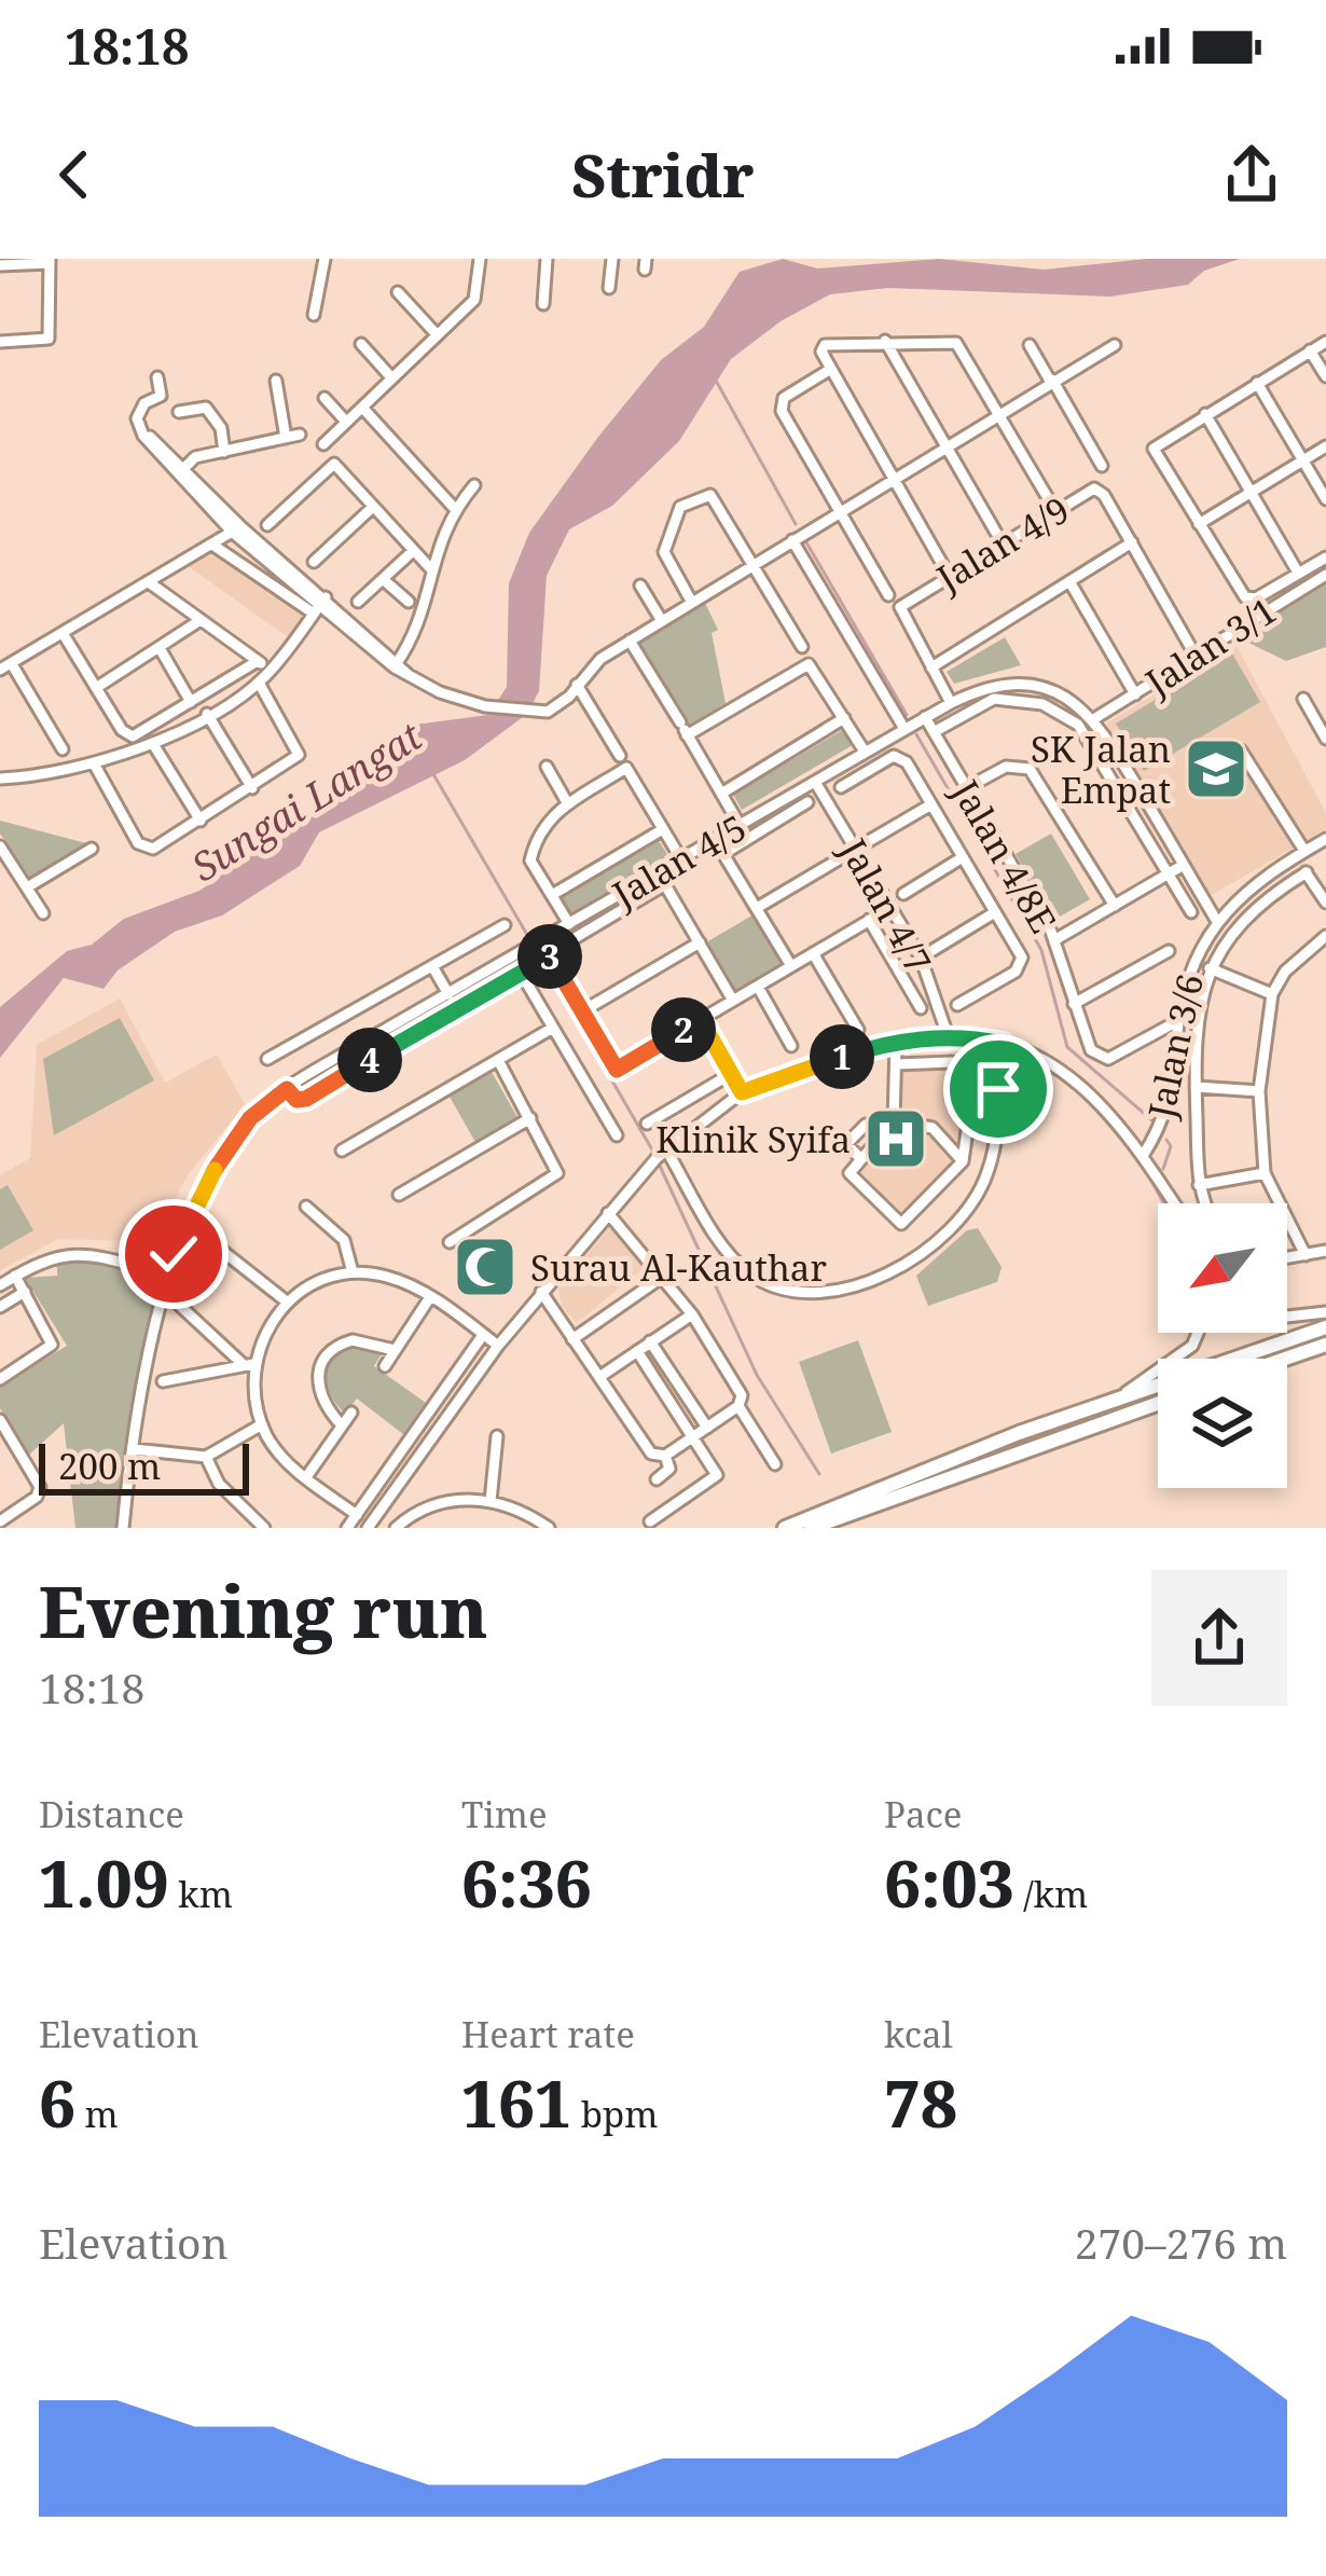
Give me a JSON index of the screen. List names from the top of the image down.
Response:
{
  "streets": {
    "street": [
      "Jalan 4/9",
      "Jalan 3/1",
      "Jalan 4/8E",
      "Jalan 4/5",
      "Jalan 4/7",
      "Jalan 3/6"
    ]
  },
  "crossings": [
    ["Jalan 4/9", "Jalan 3/1"],
    ["Jalan 4/9", "Jalan 4/5"],
    ["Jalan 3/1", "Jalan 4/5"],
    ["Jalan 4/8E", "Jalan 4/5"],
    ["Jalan 4/8E", "Jalan 3/6"],
    ["Jalan 4/5", "Jalan 4/7"]
  ],
  "water": ["Sungai Langat"],
  "places": {
    "school or university": ["SK Jalan Empat"],
    "hospital": ["Klinik Syifa"],
    "mosque": ["Surau Al-Kauthar"]
  },
  "scale_bar": "200 m",
  "north": "bottom left",
  "page": {
    "status": "18:18",
    "header": "Stridr",
    "pins": [
      "3",
      "2",
      "1",
      "4"
    ],
    "scale": "200 m",
    "heading": ["Evening run", "18:18"],
    "stats": [
      ["Distance", "1.09 km"],
      ["Time", "6:36"],
      ["Pace", "6:03 /km"],
      ["Elevation", "6 m"],
      ["Heart rate", "161 bpm"],
      ["kcal", "78"]
    ],
    "chart": ["Elevation", "270–276 m"]
  }
}
